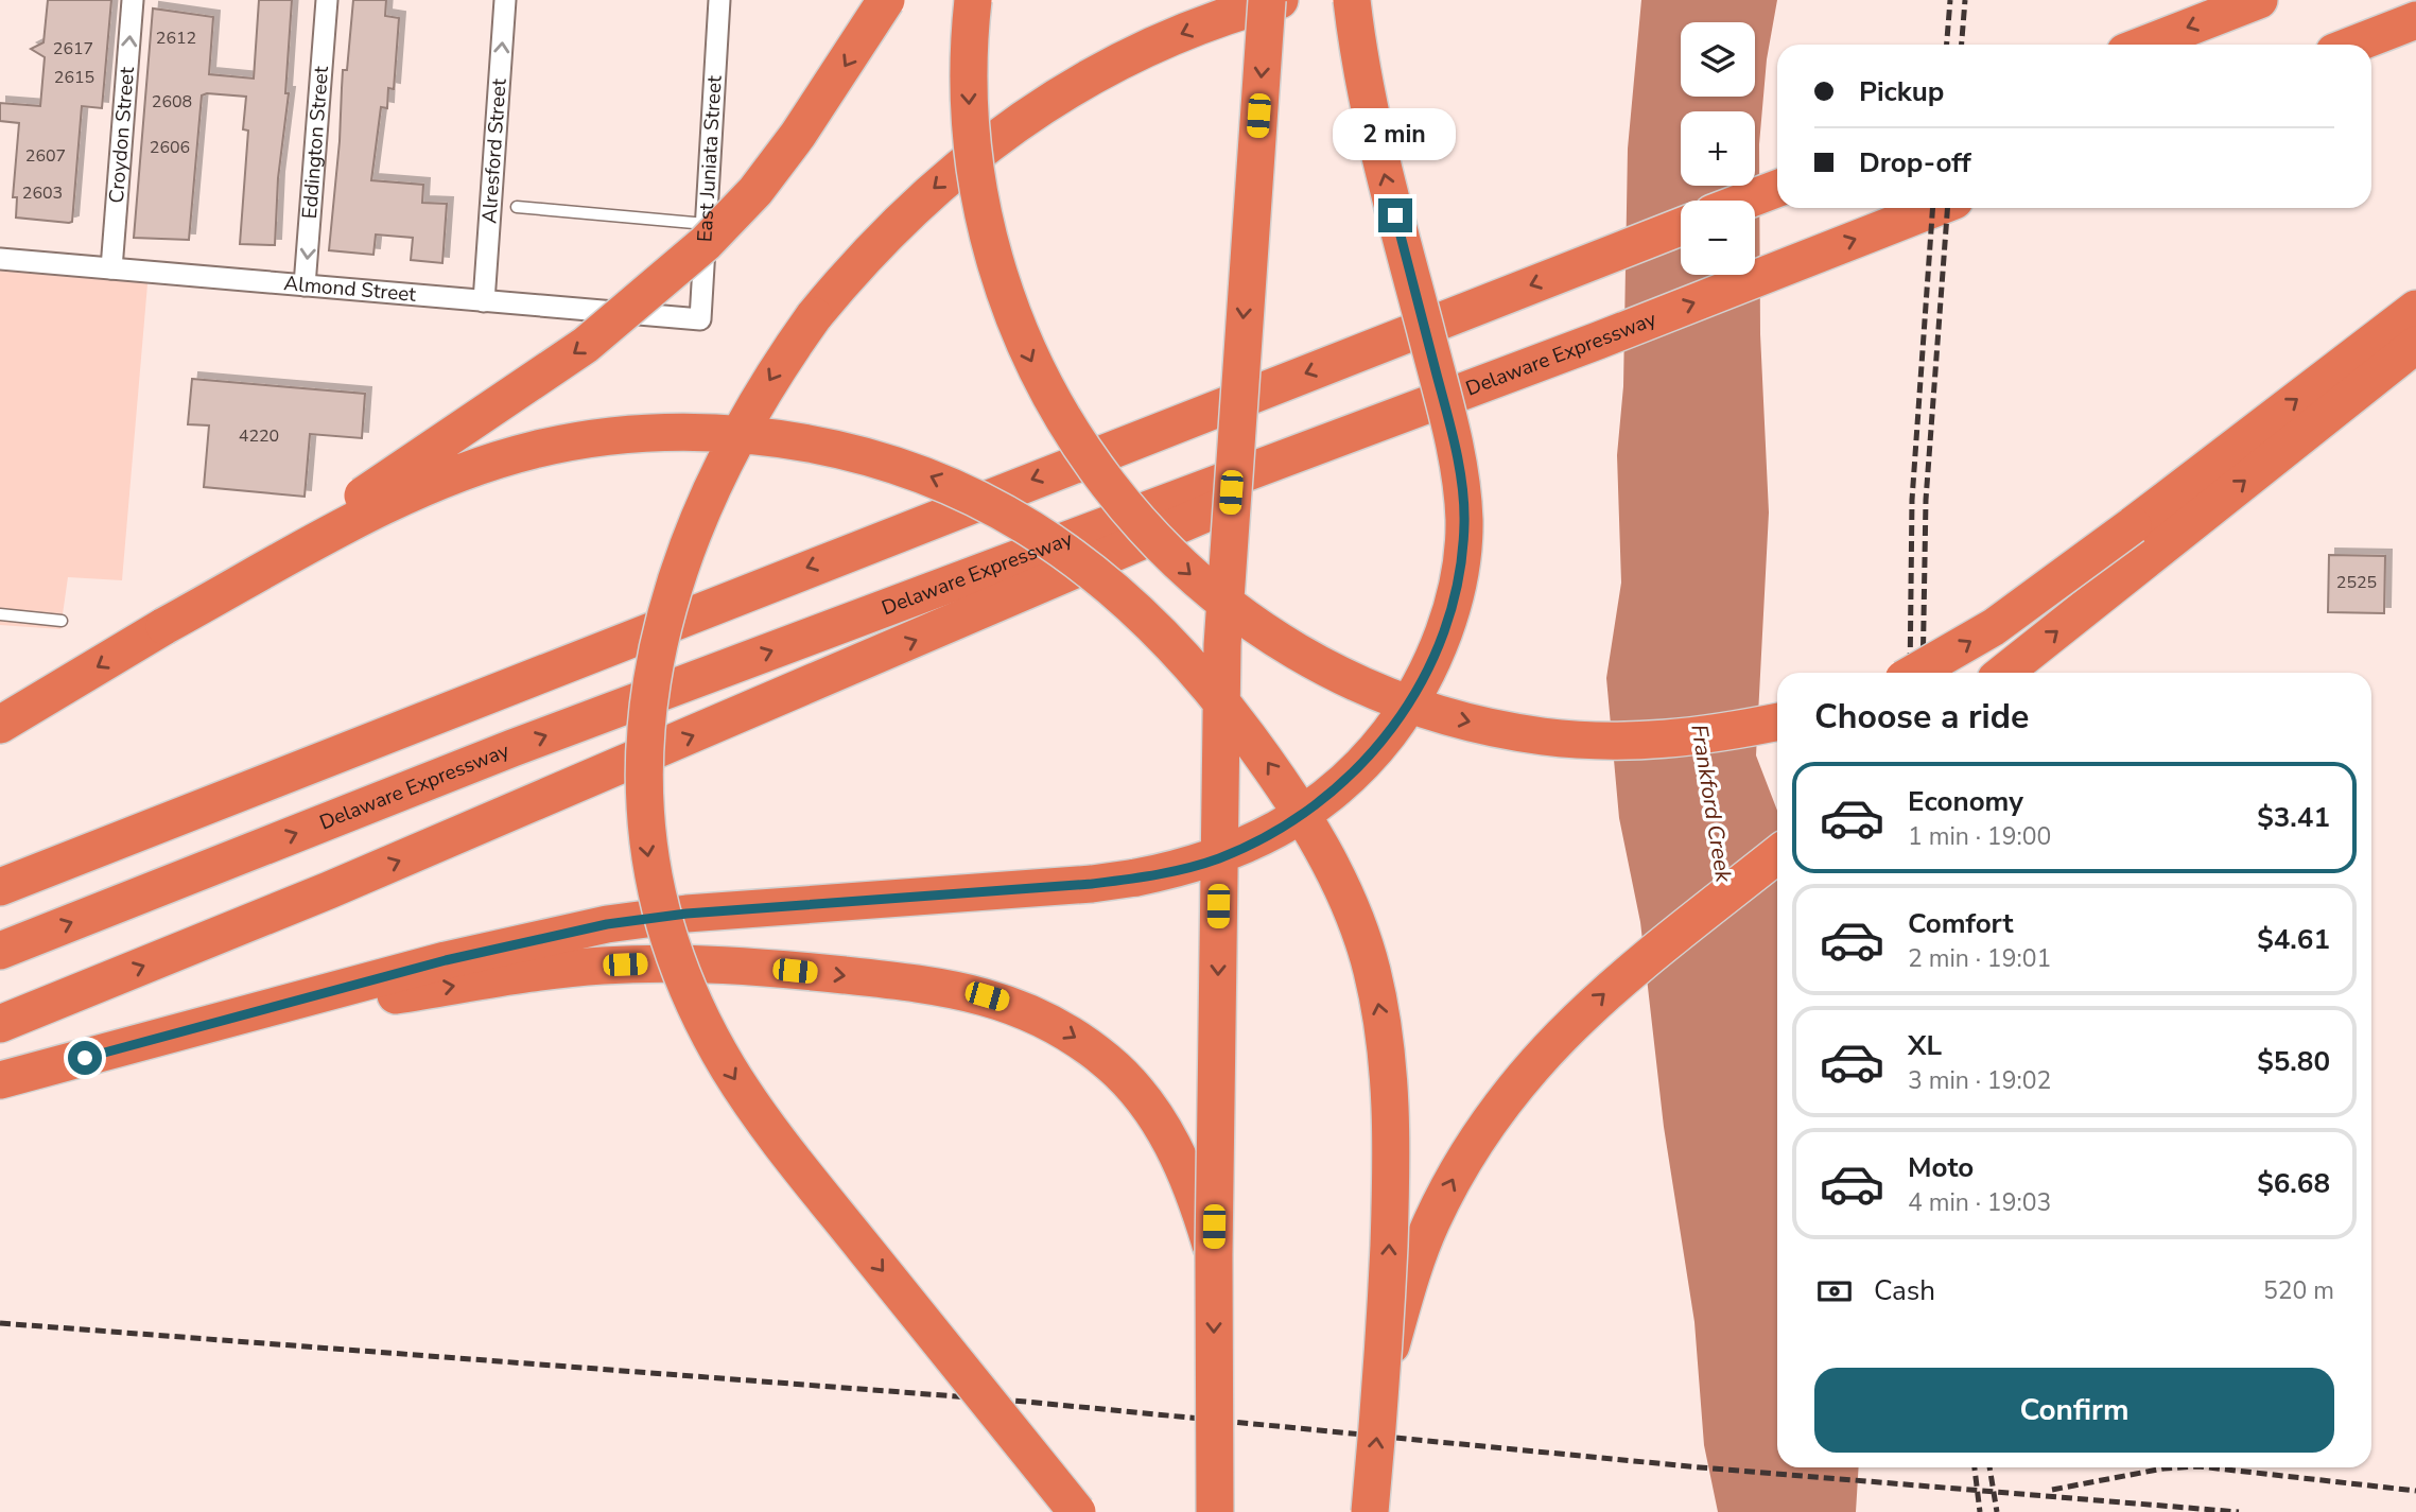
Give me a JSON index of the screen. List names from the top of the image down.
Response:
{
  "streets": {
    "highway": ["Delaware Expressway"],
    "street": [
      "Croydon Street",
      "Eddington Street",
      "Alresford Street",
      "East Juniata Street",
      "Almond Street"
    ]
  },
  "crossings": [
    ["Croydon Street", "Almond Street"],
    ["Eddington Street", "Almond Street"],
    ["Alresford Street", "Almond Street"],
    ["East Juniata Street", "Almond Street"]
  ],
  "one_way": ["Croydon Street", "Eddington Street", "Alresford Street"],
  "water": ["Frankford Creek"],
  "house_numbers": [
    "2612",
    "2617",
    "2615",
    "2608",
    "2606",
    "2607",
    "2603",
    "4220",
    "2525"
  ],
  "page": {
    "map_buttons": ["+", "−"],
    "banner": ["Pickup", "Drop-off"],
    "bubble": "2 min",
    "heading": "Choose a ride",
    "list": [
      {
        "name": "Economy",
        "note": "1 min · 19:00",
        "value": "$3.41"
      },
      {
        "name": "Comfort",
        "note": "2 min · 19:01",
        "value": "$4.61"
      },
      {
        "name": "XL",
        "note": "3 min · 19:02",
        "value": "$5.80"
      },
      {
        "name": "Moto",
        "note": "4 min · 19:03",
        "value": "$6.68"
      }
    ],
    "pay": ["Cash", "520 m"],
    "buttons": "Confirm"
  }
}
